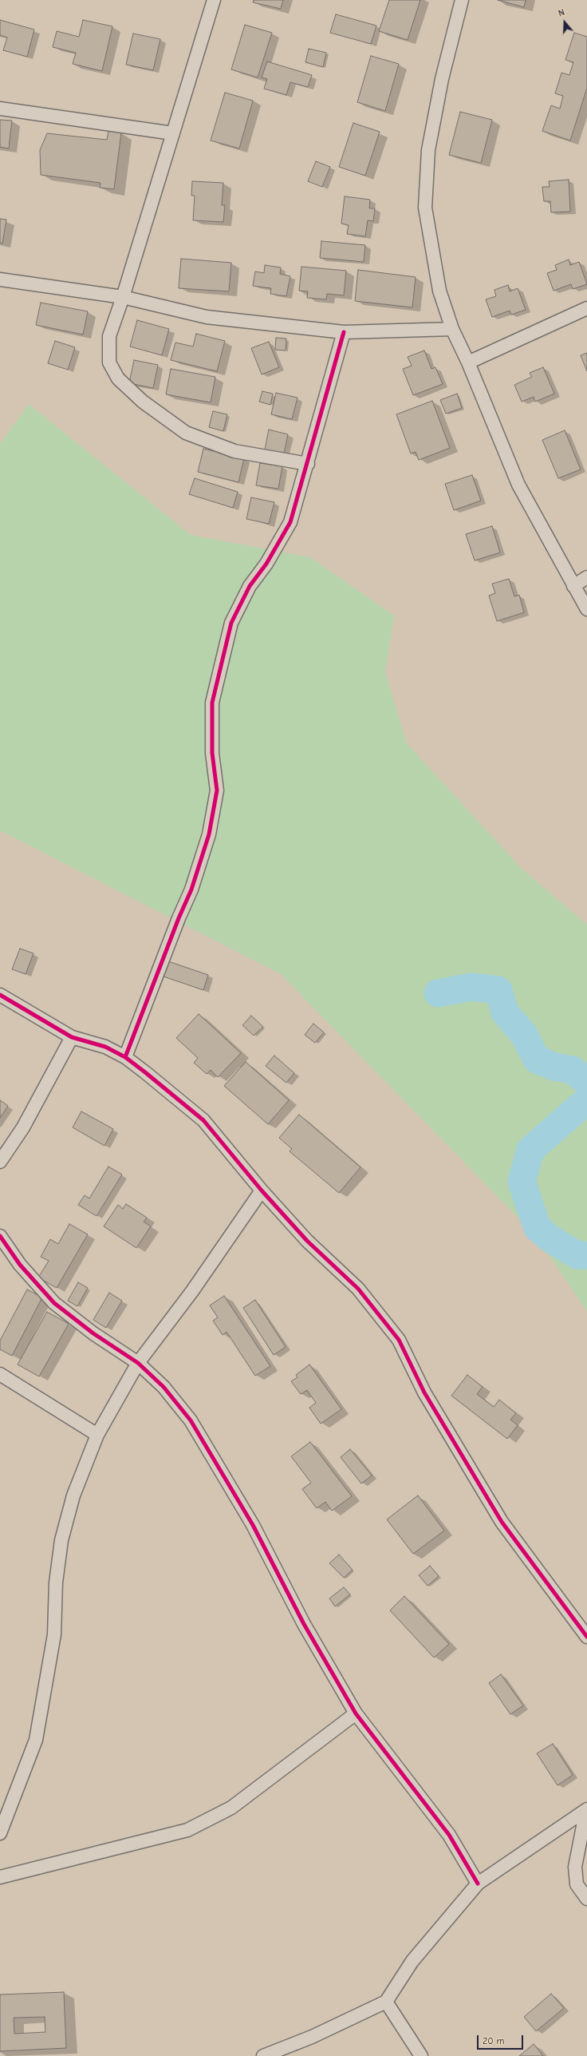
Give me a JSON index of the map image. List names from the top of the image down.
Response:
{
  "scale_bar": "20 m",
  "north": "top"
}
